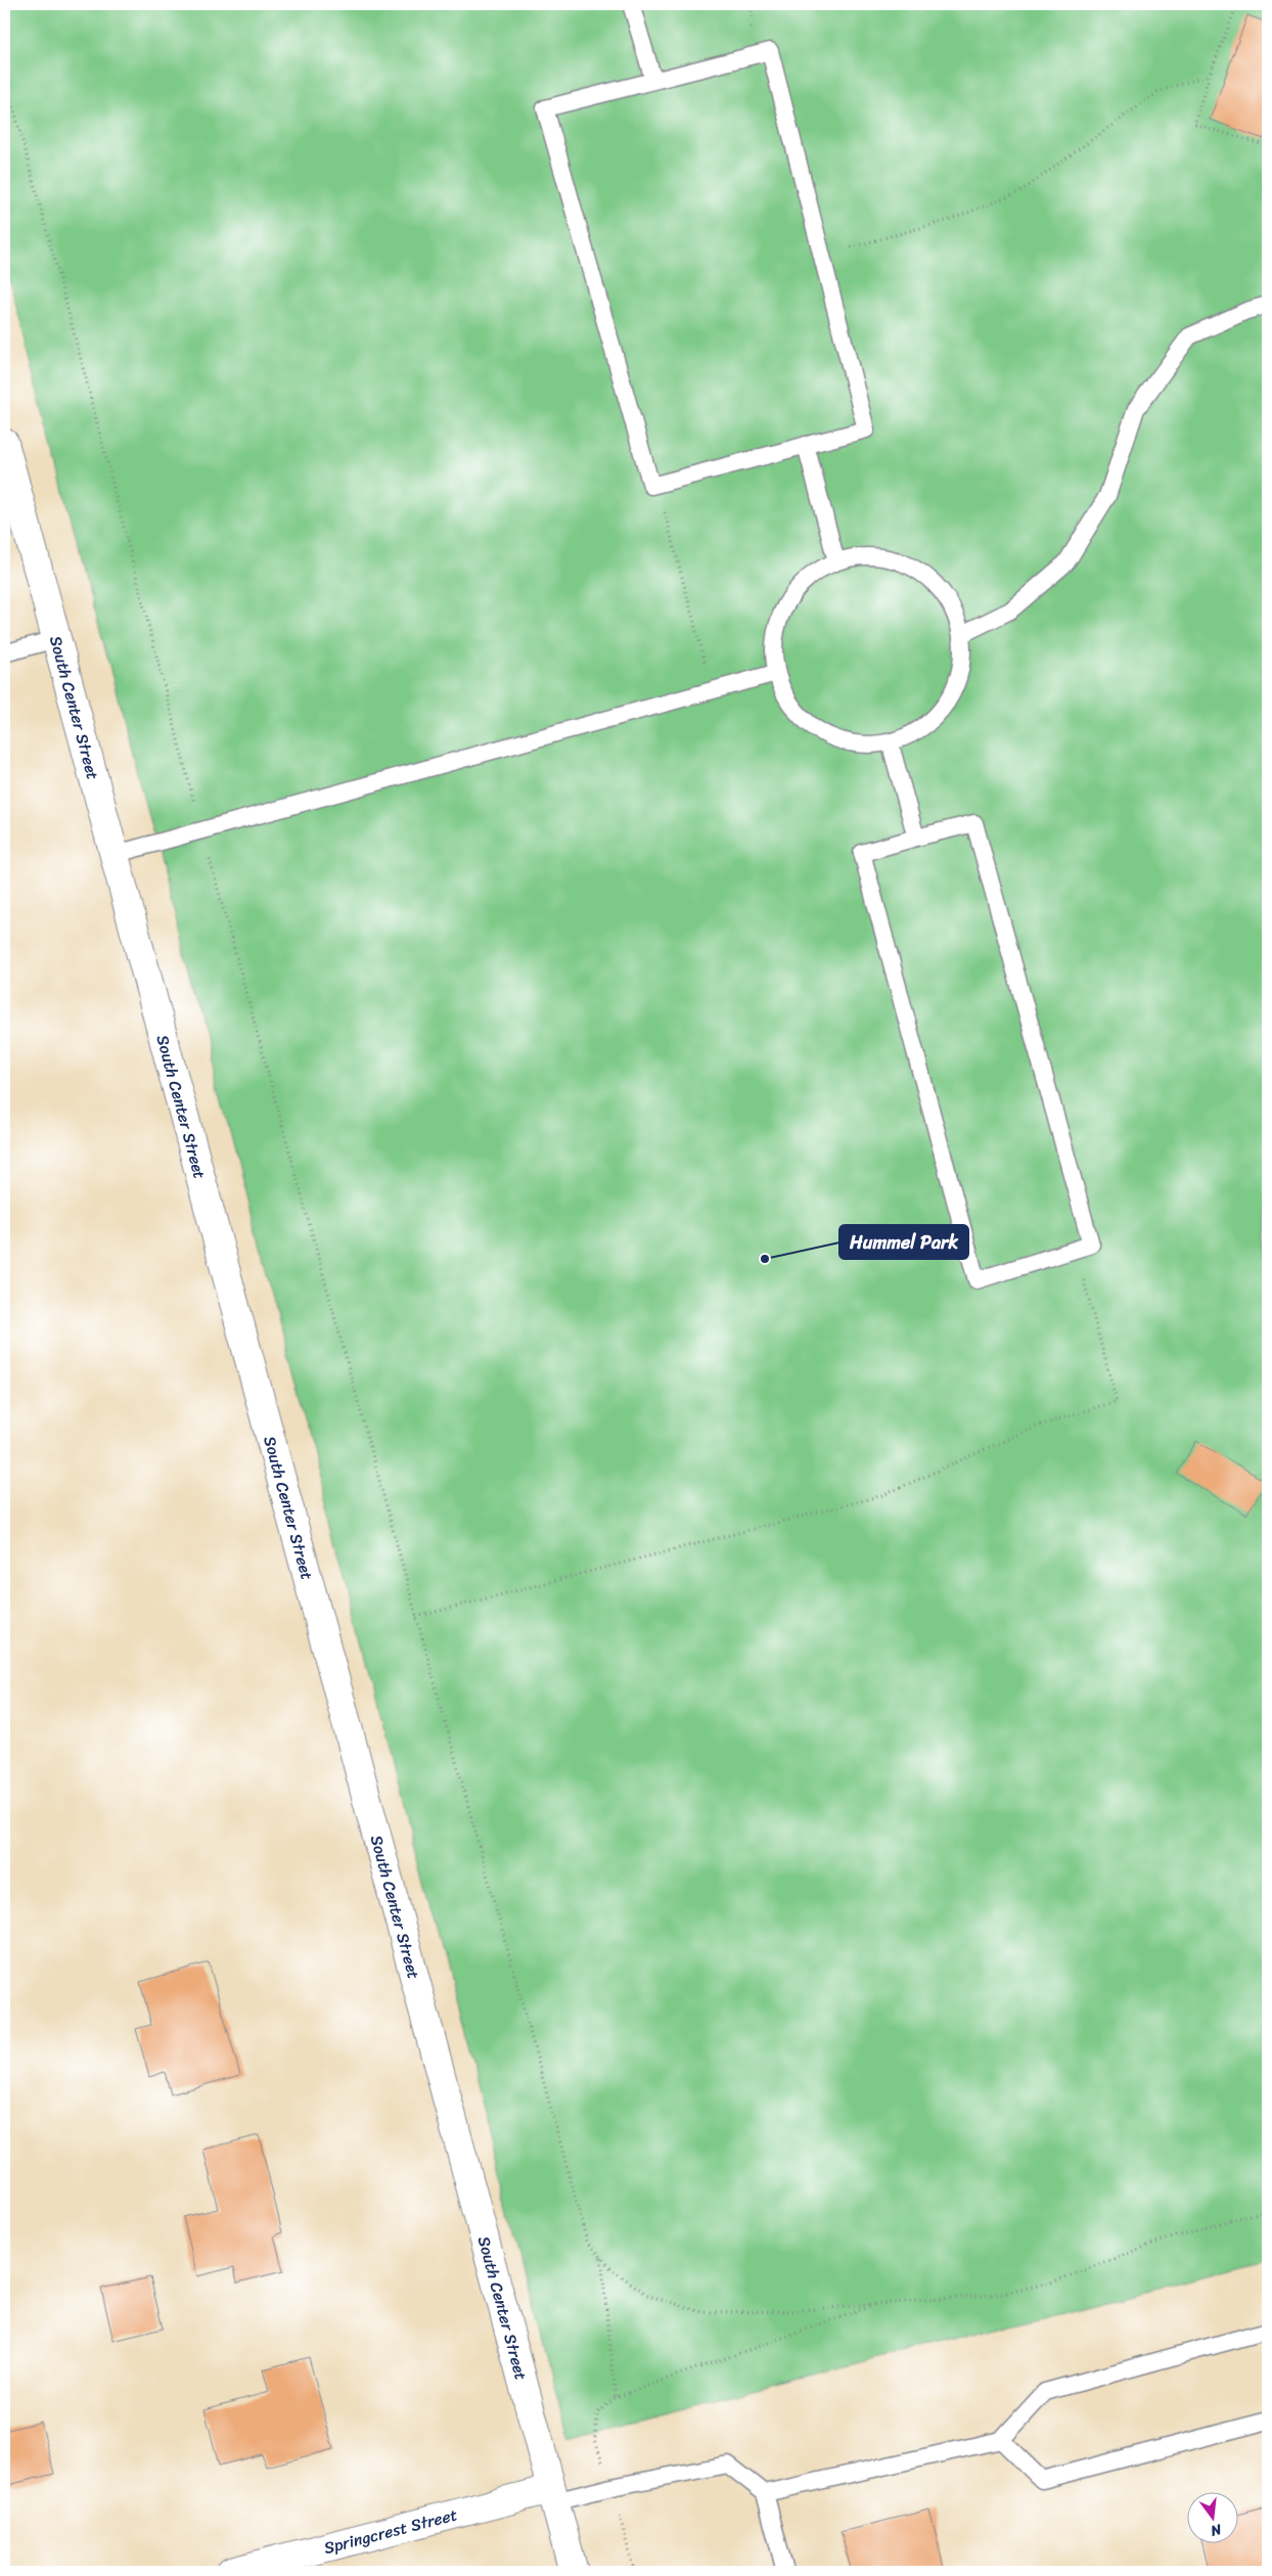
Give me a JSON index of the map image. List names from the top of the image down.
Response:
{
  "streets": {
    "main road": ["South Center Street", "Springcrest Street"]
  },
  "crossings": [
    ["South Center Street", "Springcrest Street"]
  ],
  "places": ["Hummel Park"],
  "north": "bottom"
}
